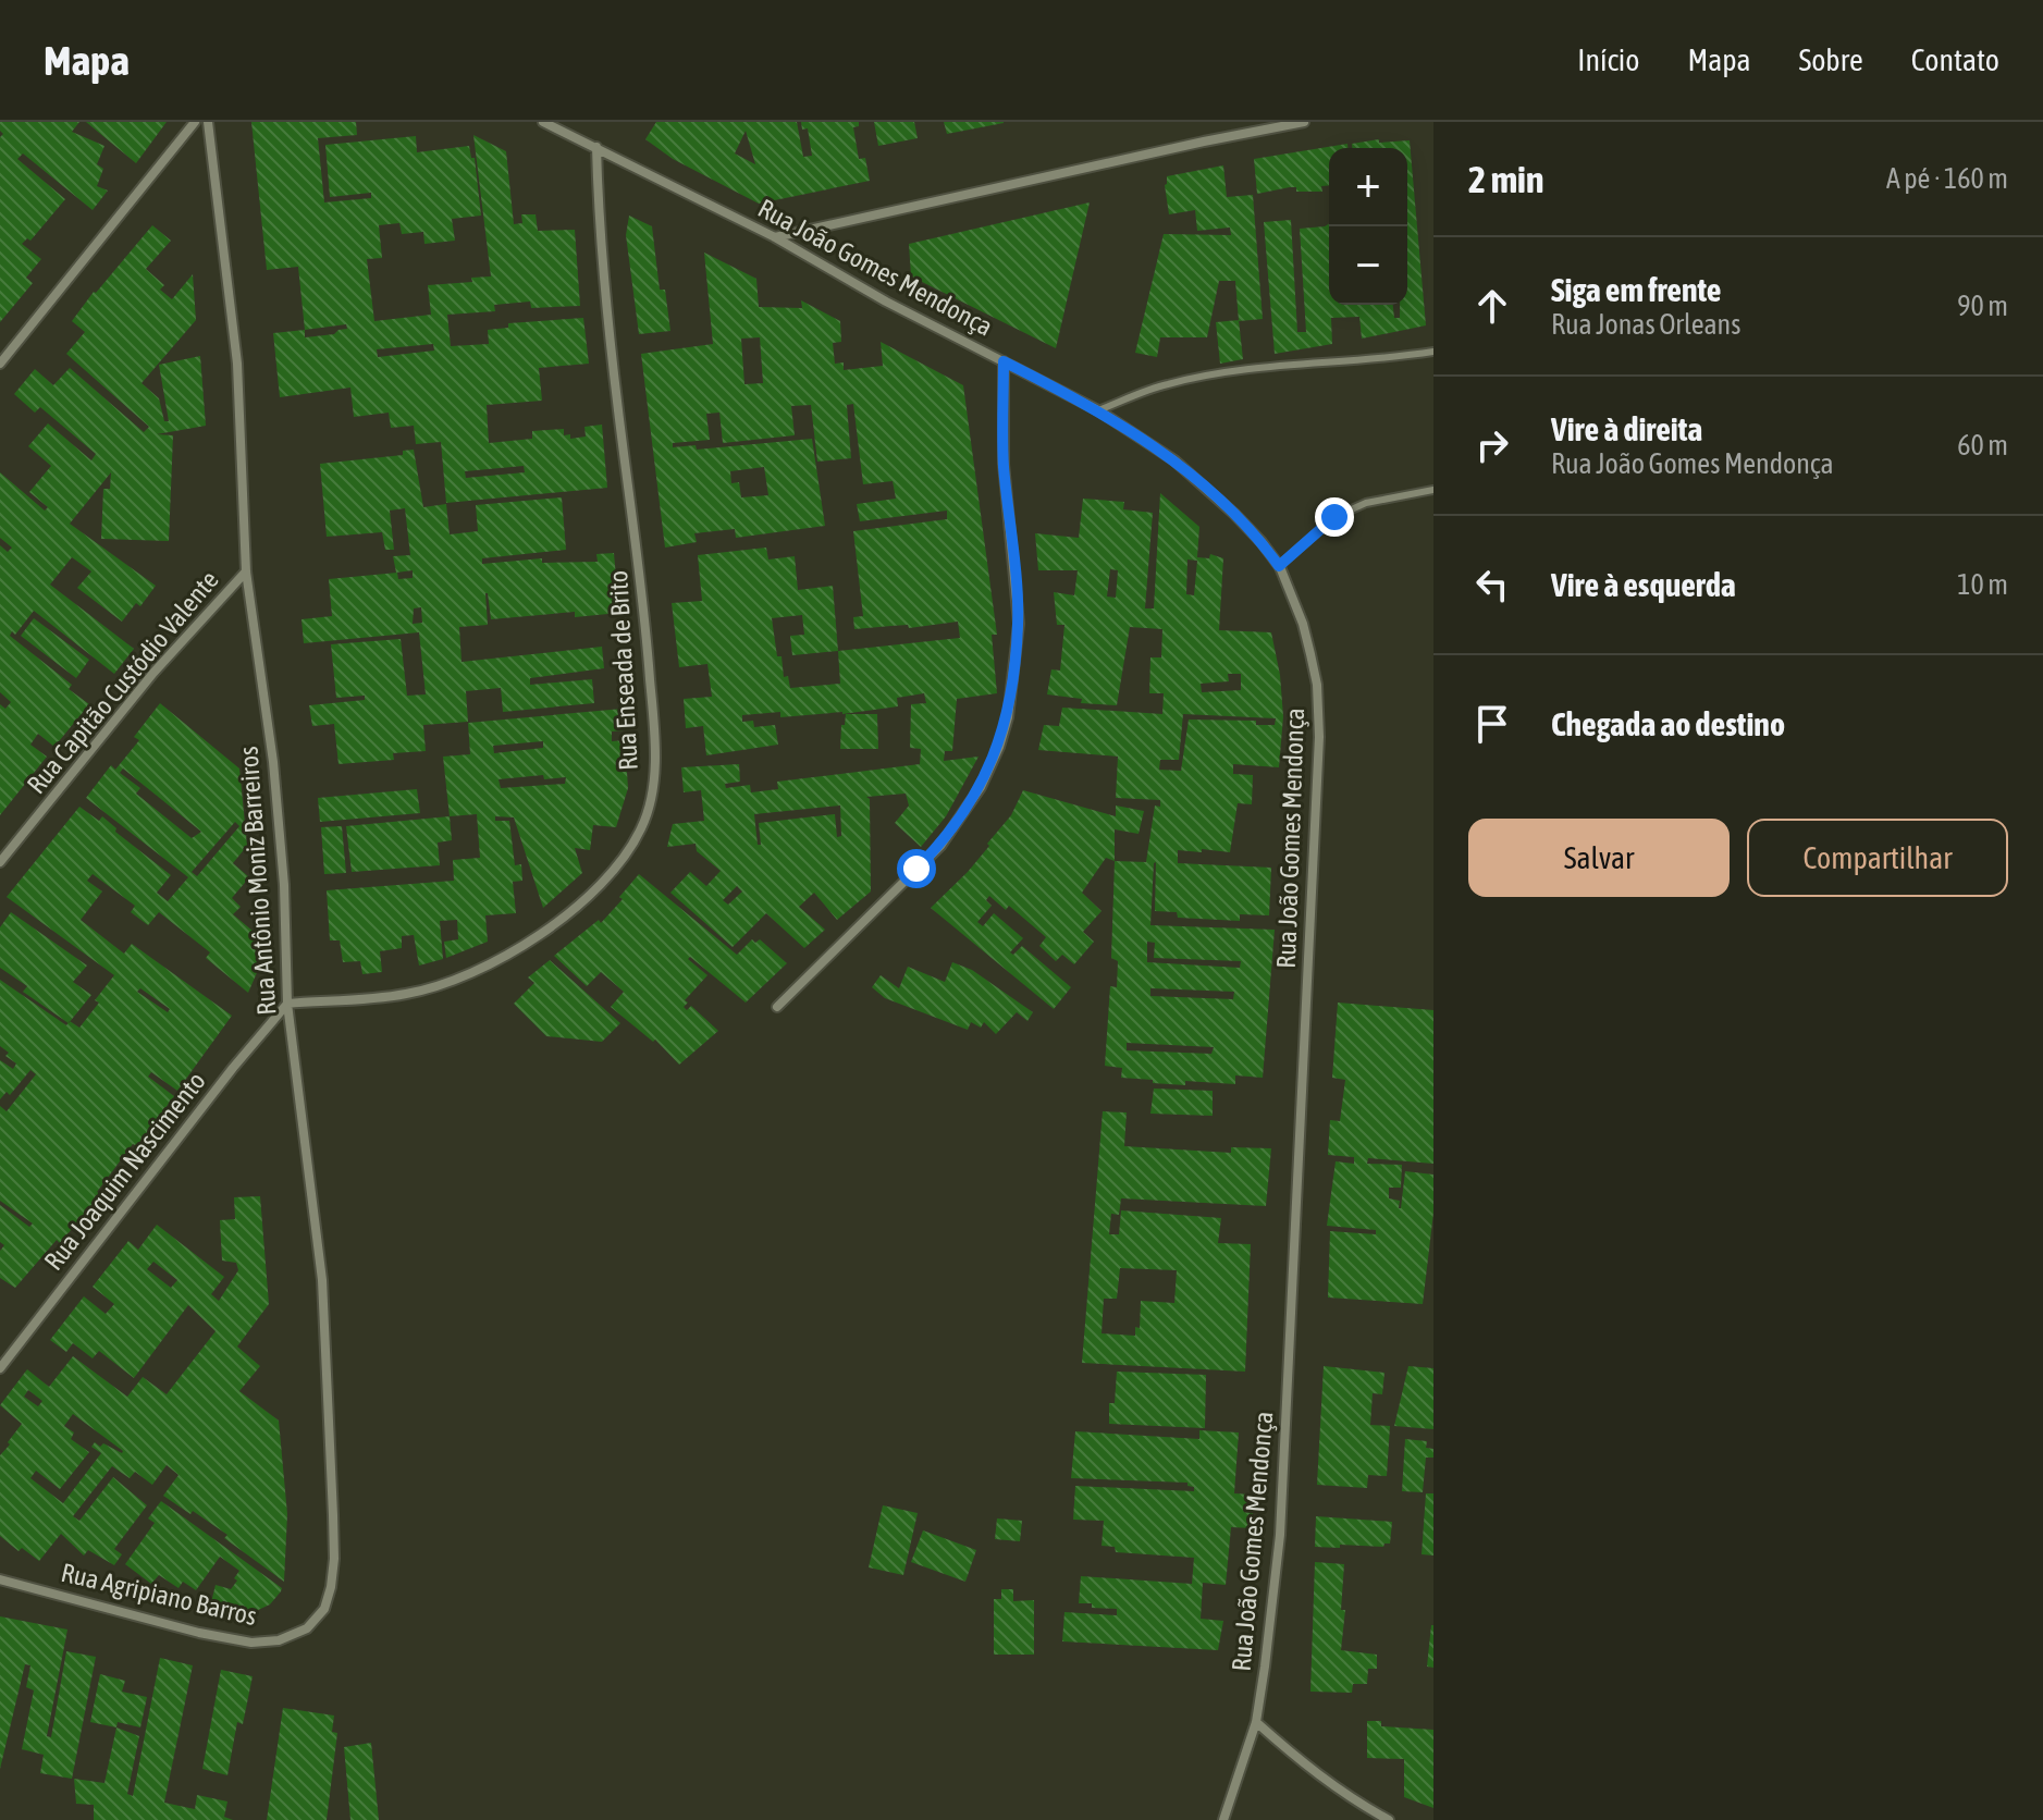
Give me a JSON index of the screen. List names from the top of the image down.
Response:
{
  "streets": {
    "street": [
      "Rua João Gomes Mendonça",
      "Rua Enseada de Brito",
      "Rua Capitão Custódio Valente",
      "Rua Antônio Moniz Barreiros",
      "Rua Joaquim Nascimento",
      "Rua Agripiano Barros"
    ]
  },
  "crossings": [
    ["Rua João Gomes Mendonça", "Rua Enseada de Brito"],
    ["Rua Enseada de Brito", "Rua Antônio Moniz Barreiros"],
    ["Rua Enseada de Brito", "Rua Joaquim Nascimento"],
    ["Rua Capitão Custódio Valente", "Rua Antônio Moniz Barreiros"],
    ["Rua Antônio Moniz Barreiros", "Rua Joaquim Nascimento"],
    ["Rua Antônio Moniz Barreiros", "Rua Agripiano Barros"]
  ],
  "page": {
    "header": "Mapa",
    "nav": [
      "Início",
      "Mapa",
      "Sobre",
      "Contato"
    ],
    "heading": ["2 min", "A pé · 160 m"],
    "map_buttons": ["+", "−"],
    "list": [
      ["Siga em frente", "Rua Jonas Orleans", "90 m"],
      ["Vire à direita", "Rua João Gomes Mendonça", "60 m"],
      ["Vire à esquerda", "10 m"],
      "Chegada ao destino"
    ],
    "buttons": ["Salvar", "Compartilhar"]
  }
}
